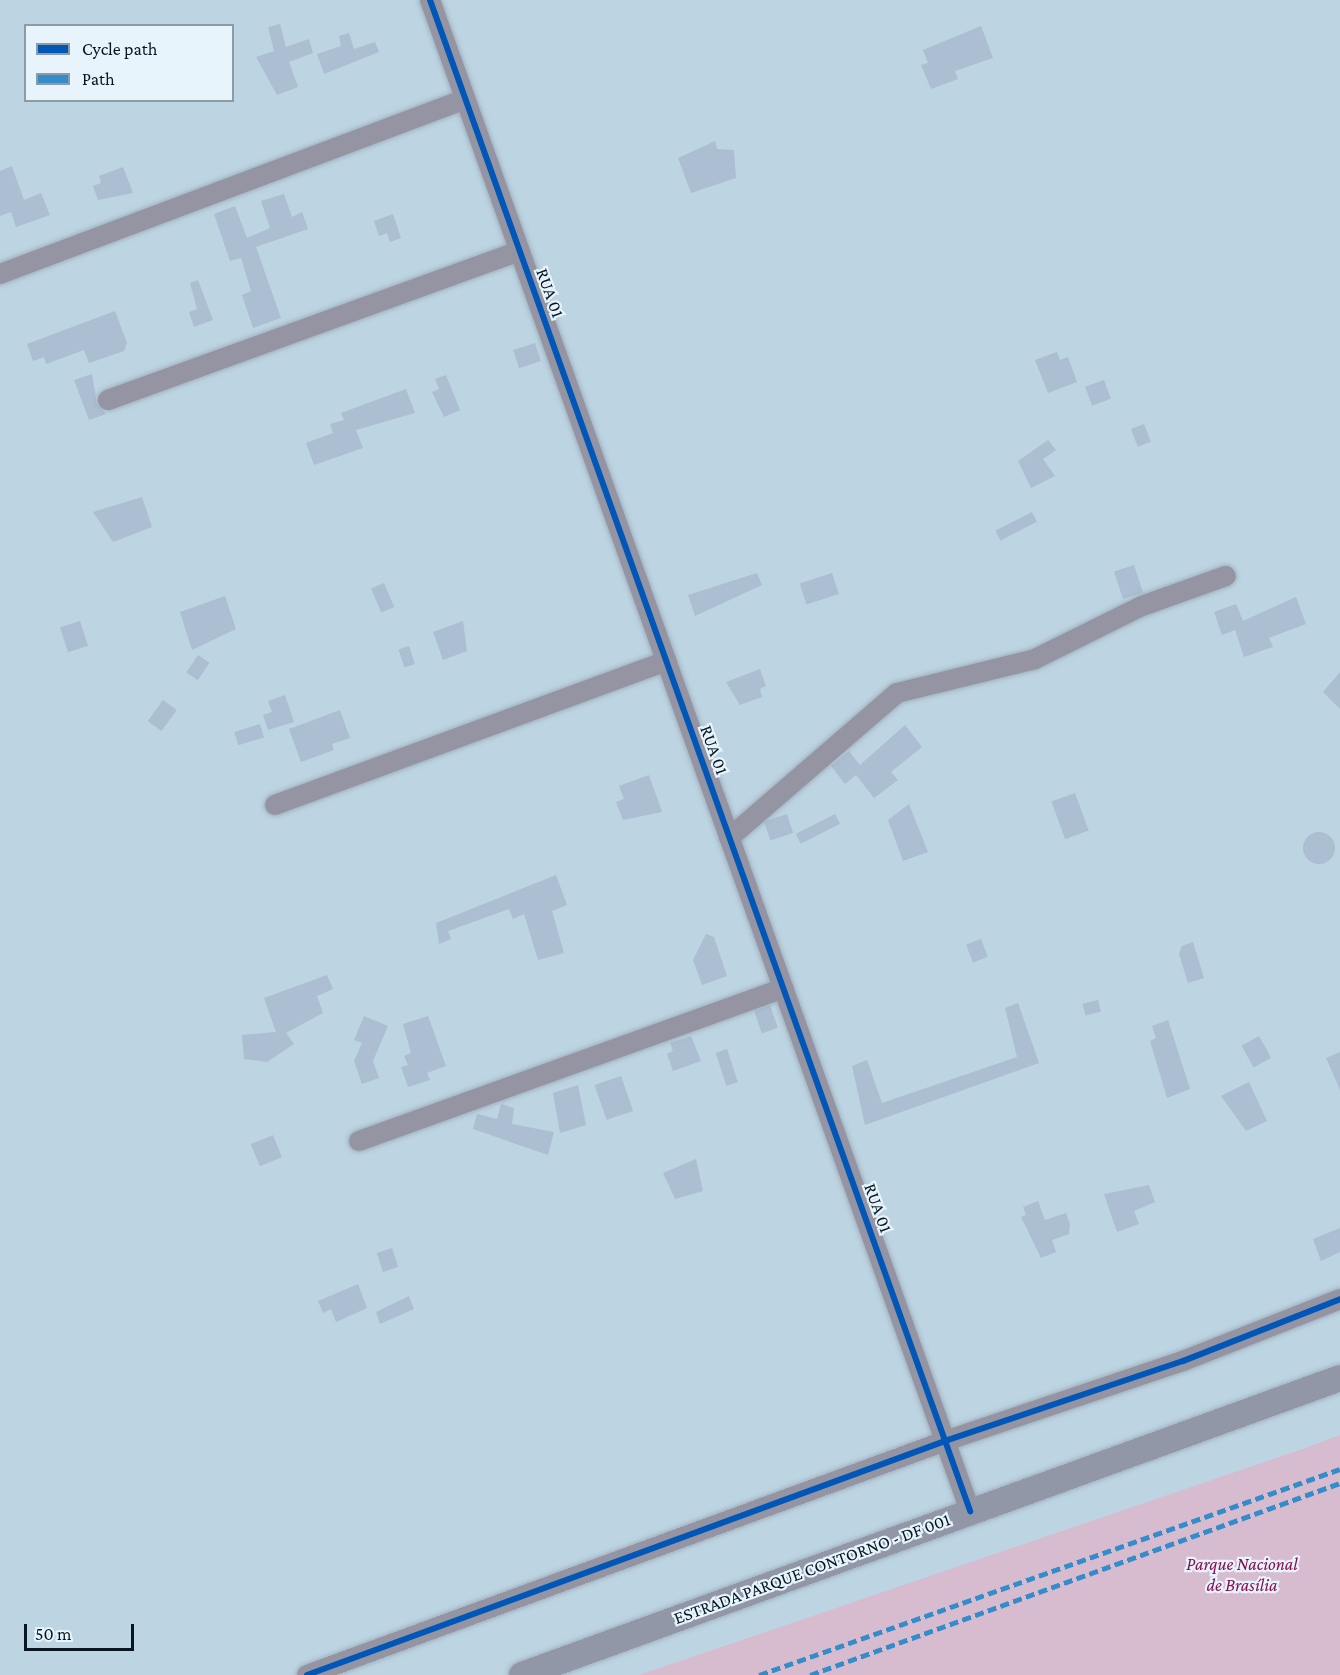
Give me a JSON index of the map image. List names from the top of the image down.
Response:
{
  "streets": {
    "main road": ["ESTRADA PARQUE CONTORNO - DF 001"],
    "street": ["RUA 01"]
  },
  "crossings": [
    ["RUA 01", "ESTRADA PARQUE CONTORNO - DF 001"]
  ],
  "parks": ["Parque Nacional de Brasília"],
  "legend": ["Cycle path", "Path"],
  "scale_bar": "50 m"
}
